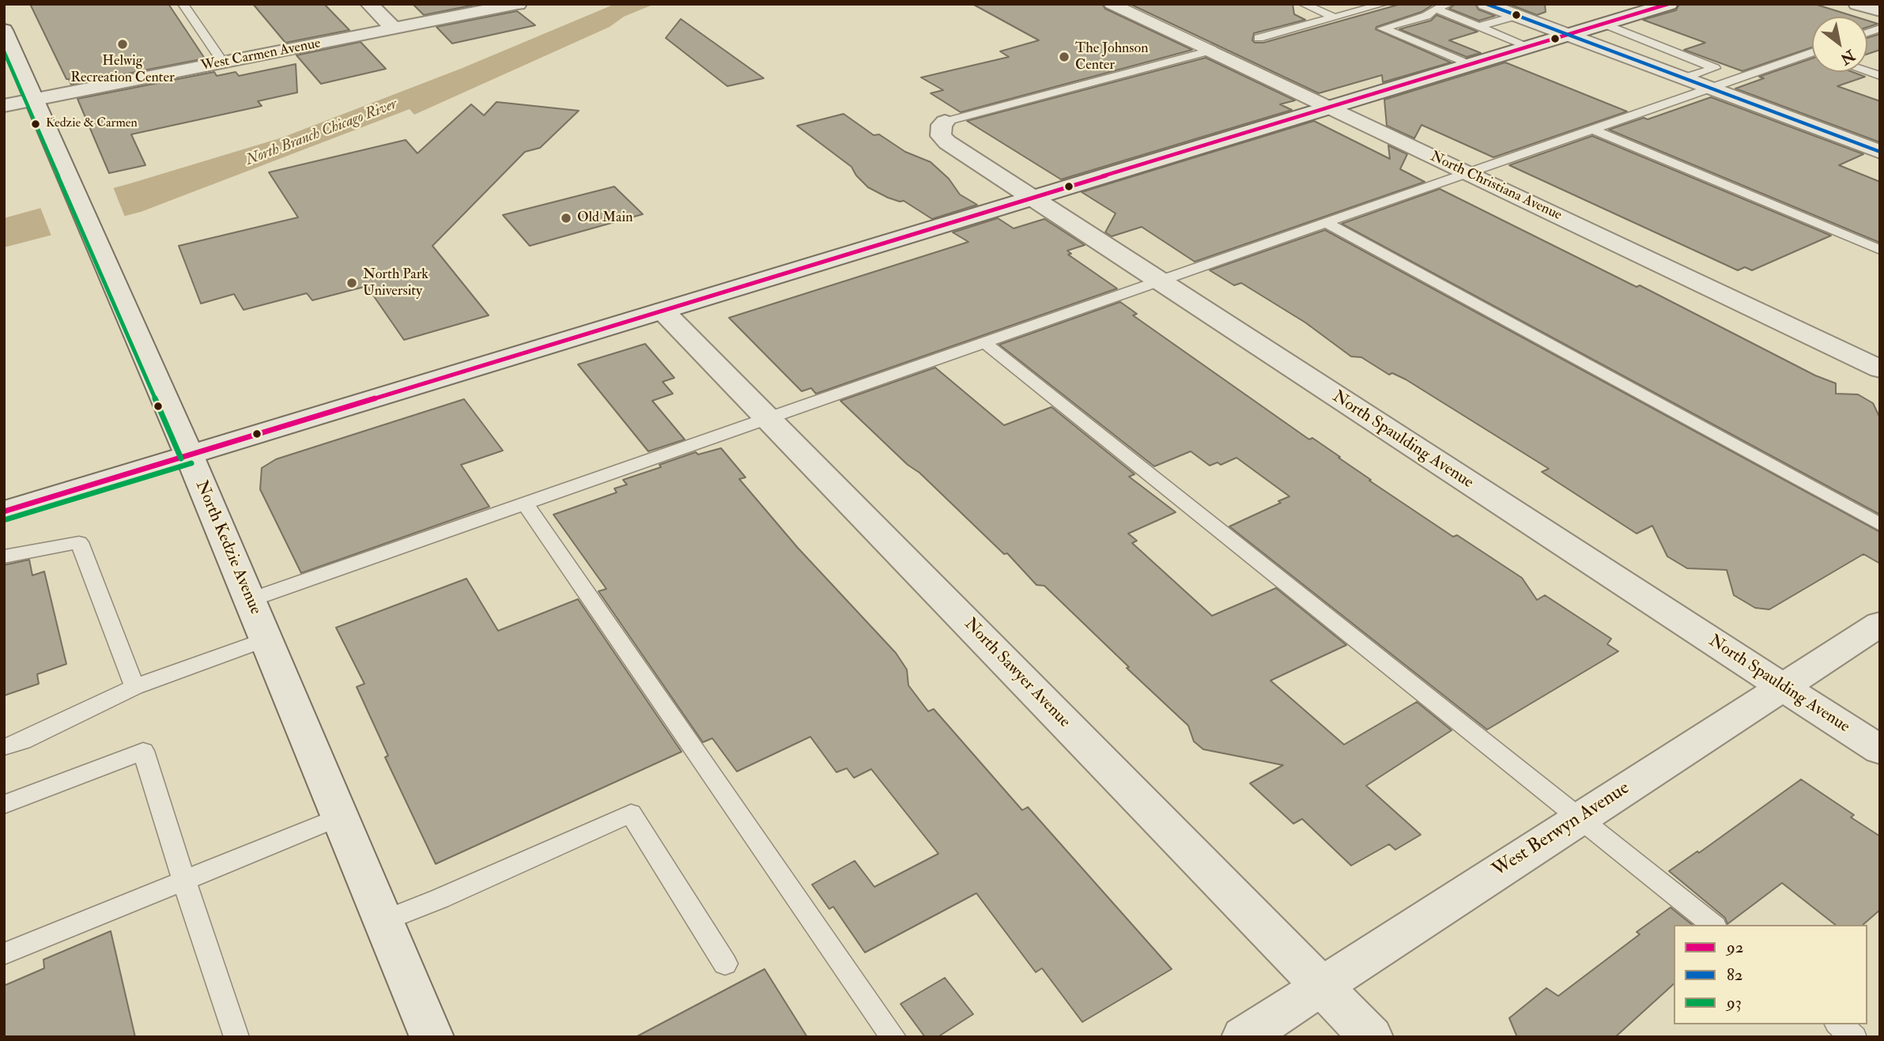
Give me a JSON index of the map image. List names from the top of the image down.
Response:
{
  "streets": {
    "street": [
      "West Carmen Avenue",
      "North Christiana Avenue",
      "North Spaulding Avenue",
      "North Kedzie Avenue",
      "North Sawyer Avenue",
      "West Berwyn Avenue"
    ]
  },
  "crossings": [
    ["West Carmen Avenue", "North Kedzie Avenue"],
    ["North Spaulding Avenue", "West Berwyn Avenue"],
    ["North Sawyer Avenue", "West Berwyn Avenue"]
  ],
  "water": ["North Branch Chicago River"],
  "places": [
    "Helwig Recreation Center",
    "The Johnson Center",
    "Kedzie & Carmen",
    "Old Main",
    "North Park University"
  ],
  "lines": ["transit line 92", "transit line 82", "transit line 93"],
  "legend": ["92", "82", "93"],
  "north": "bottom right"
}
